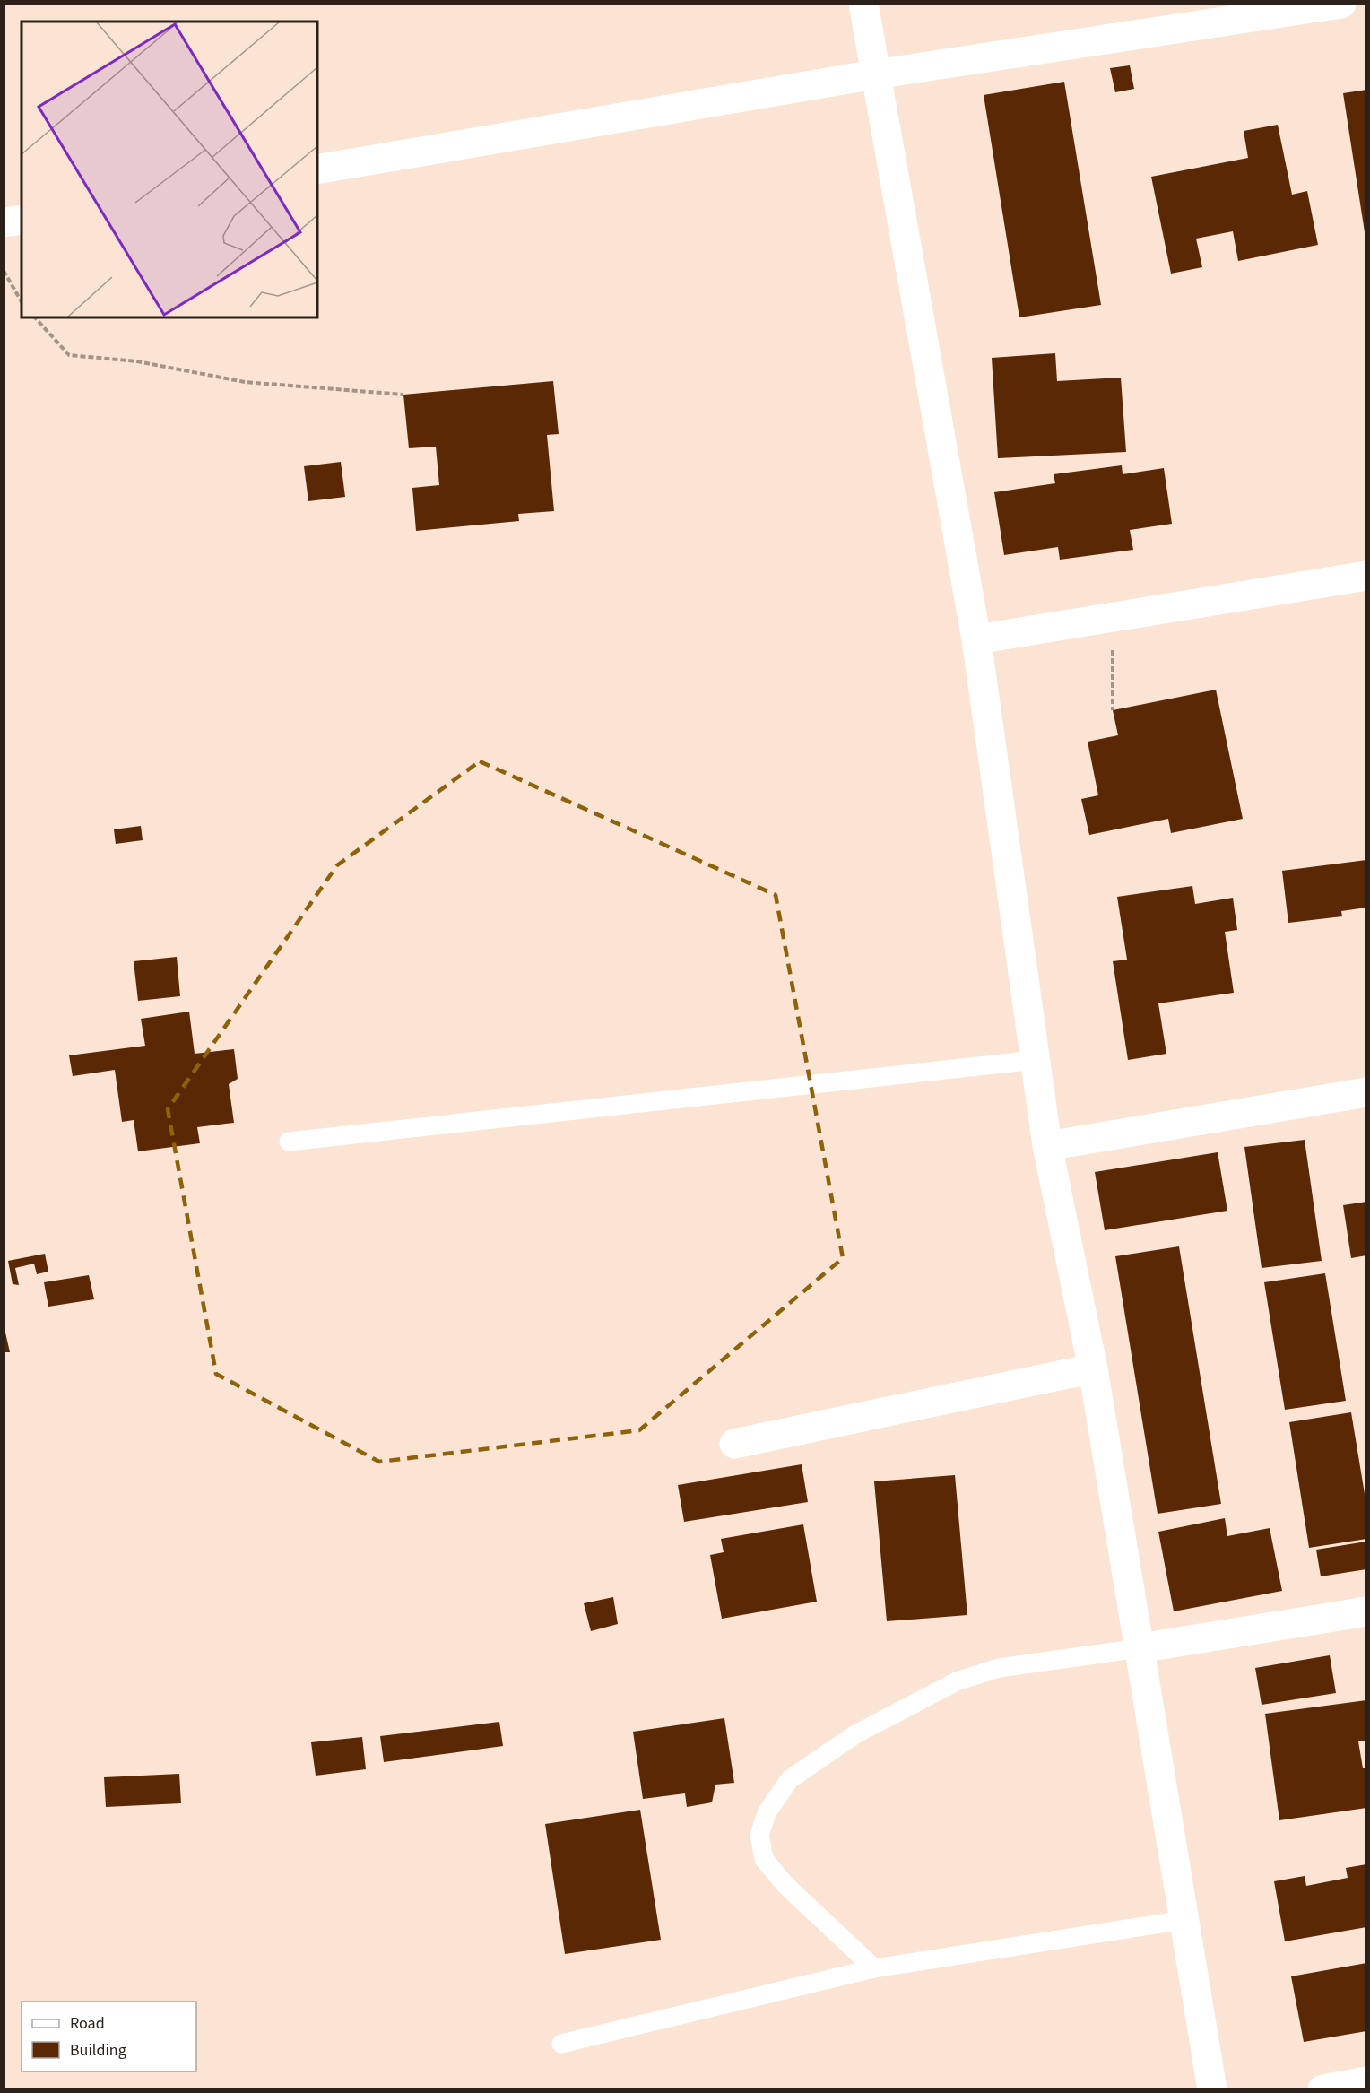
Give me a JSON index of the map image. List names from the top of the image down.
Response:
{
  "legend": ["Road", "Building"]
}
